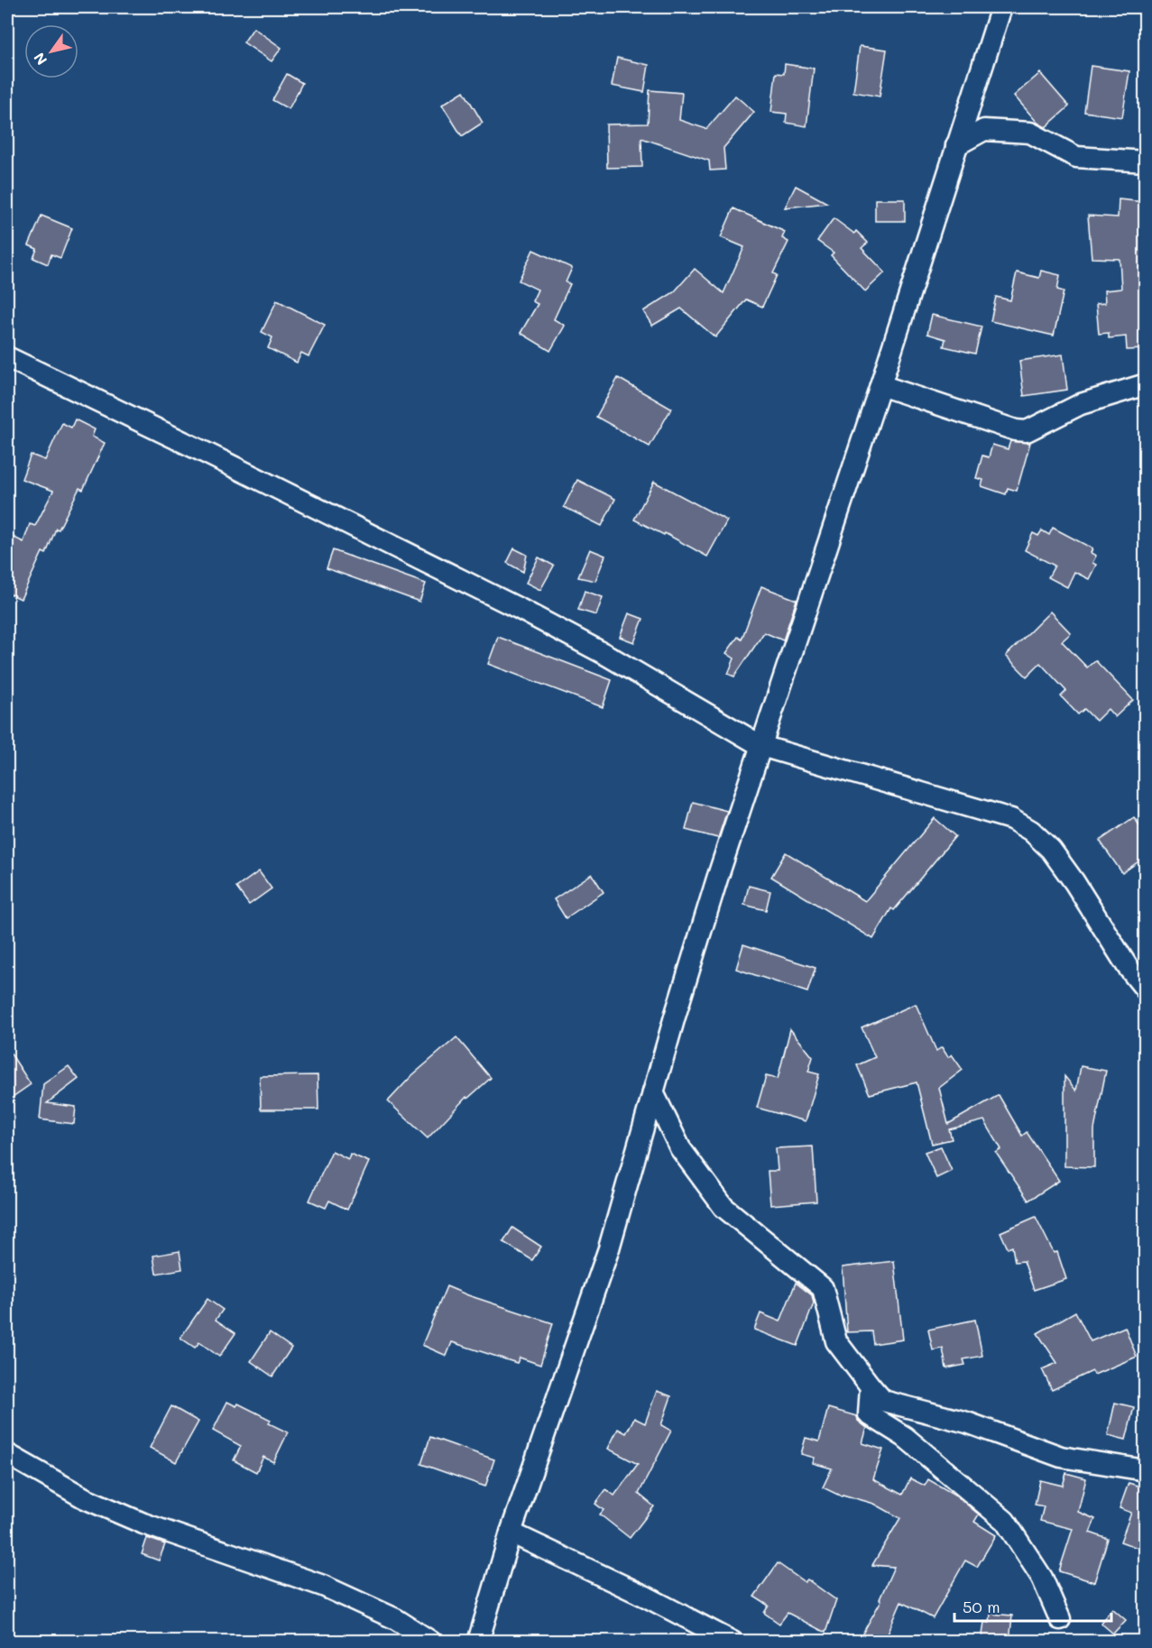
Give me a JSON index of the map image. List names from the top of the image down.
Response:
{
  "scale_bar": "50 m",
  "north": "bottom left"
}
